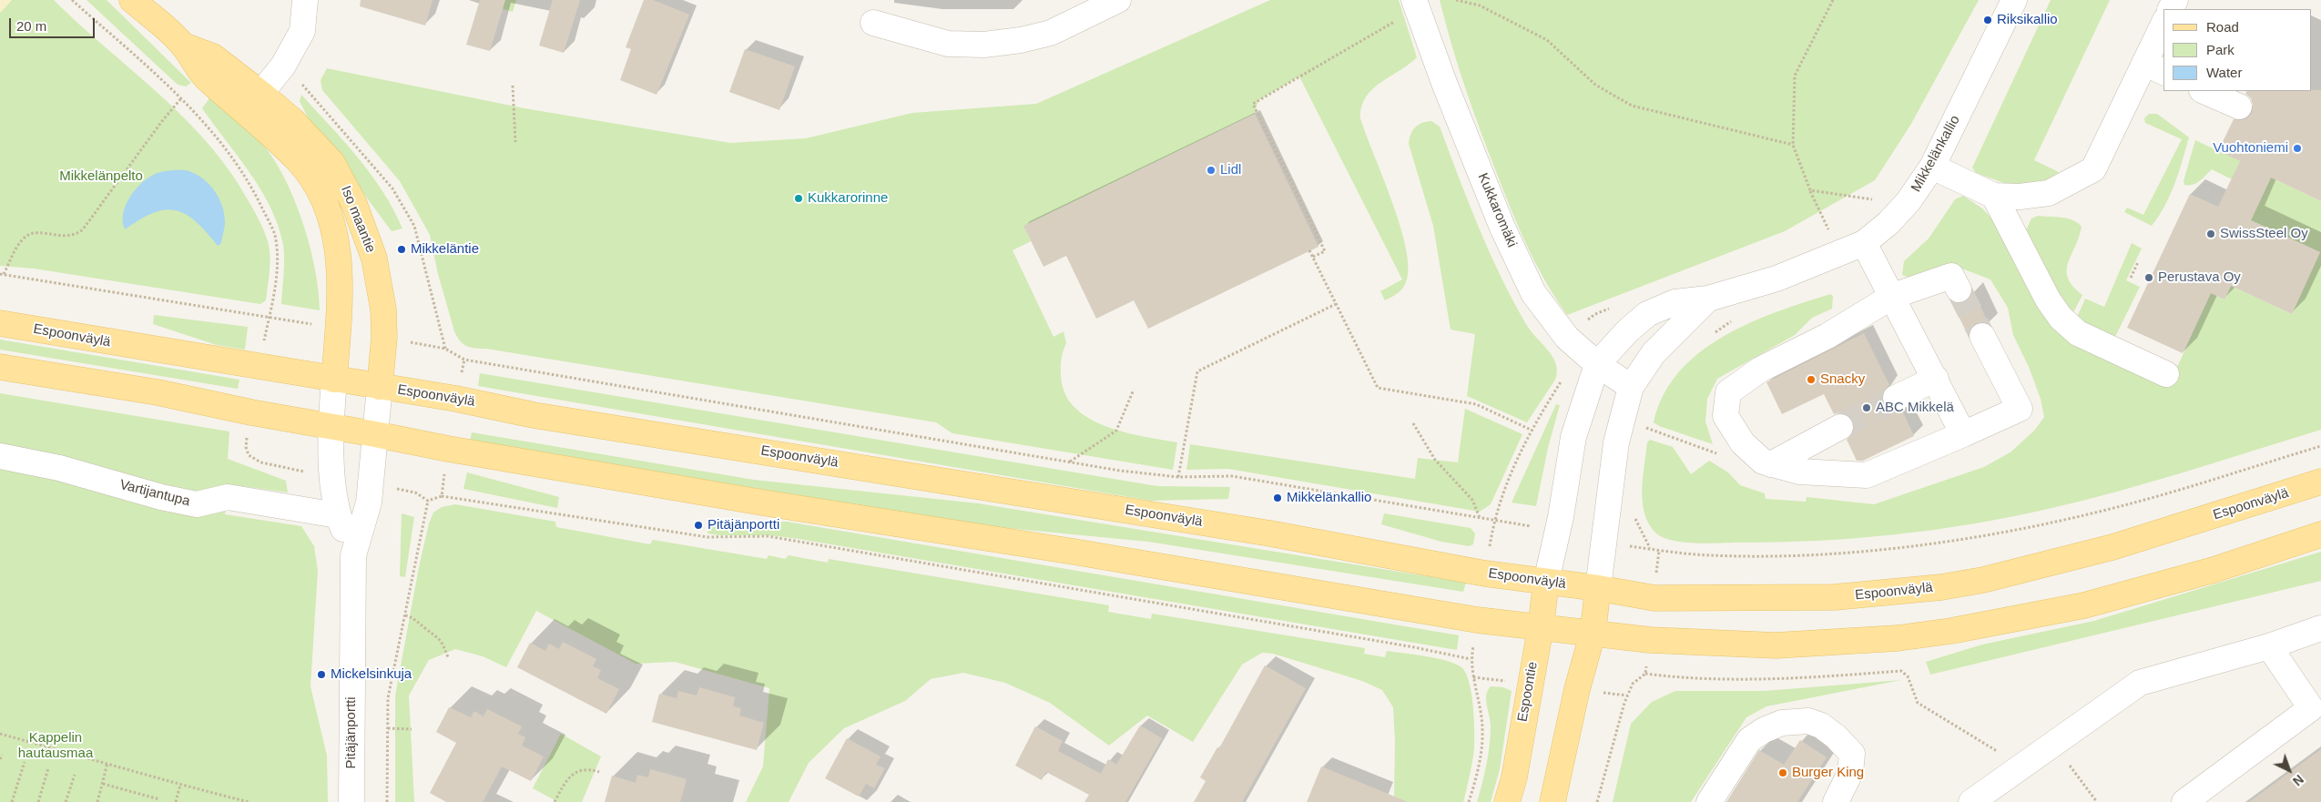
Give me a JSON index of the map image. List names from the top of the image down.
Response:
{
  "streets": {
    "main road": ["Iso maantie", "Espoonväylä", "Espoontie"],
    "street": [
      "Mikkelänkallio",
      "Kukkaromäki",
      "Vartijantupa",
      "Pitäjänportti"
    ]
  },
  "crossings": [
    ["Mikkelänkallio", "Kukkaromäki"],
    ["Mikkelänkallio", "Espoonväylä"],
    ["Mikkelänkallio", "Espoontie"],
    ["Iso maantie", "Espoonväylä"],
    ["Iso maantie", "Pitäjänportti"],
    ["Espoonväylä", "Espoontie"],
    ["Espoonväylä", "Pitäjänportti"],
    ["Vartijantupa", "Pitäjänportti"]
  ],
  "parks": ["Mikkelänpelto", "Kappelin hautausmaa"],
  "places": [
    "Riksikallio",
    "Vuohtoniemi",
    "Lidl",
    "Kukkarorinne",
    "SwissSteel Oy",
    "Mikkeläntie",
    "Perustava Oy",
    "Snacky",
    "ABC Mikkelä",
    "Mikkelänkallio",
    "Pitäjänportti",
    "Mickelsinkuja",
    "Burger King"
  ],
  "legend": ["Road", "Park", "Water"],
  "scale_bar": "20 m",
  "north": "bottom right"
}
